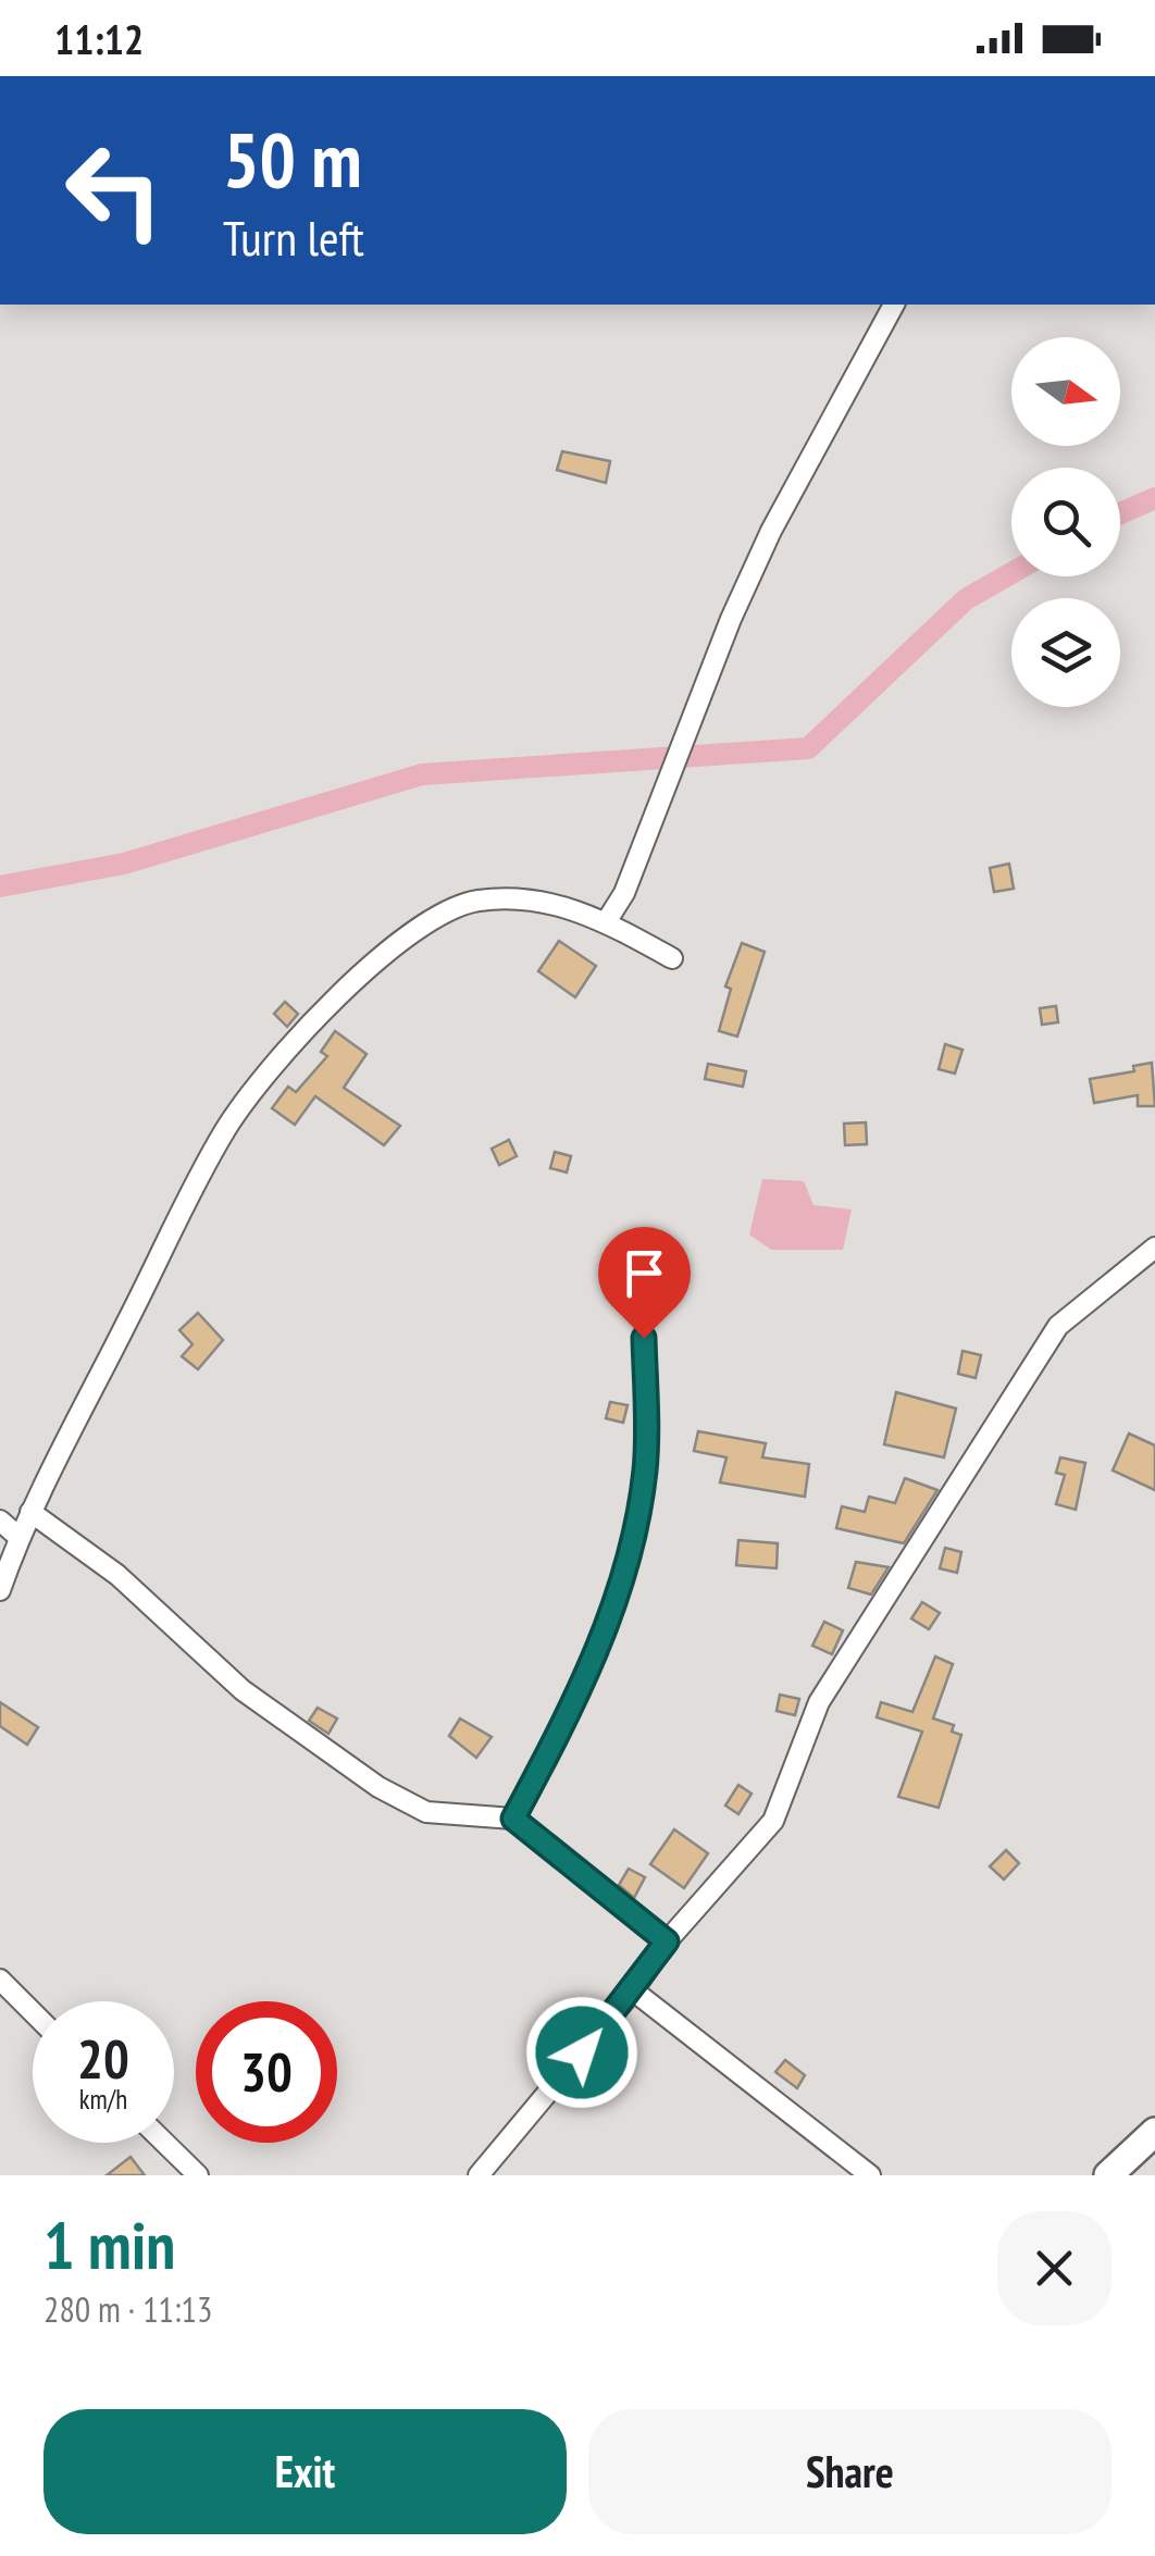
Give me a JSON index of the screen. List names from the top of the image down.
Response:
{
  "north": "right",
  "page": {
    "status": "11:12",
    "turn": ["50 m", "Turn left"],
    "speed": "20 km/h",
    "limit": "30",
    "heading": ["1 min", "280 m · 11:13"],
    "buttons": ["Exit", "Share"]
  }
}
